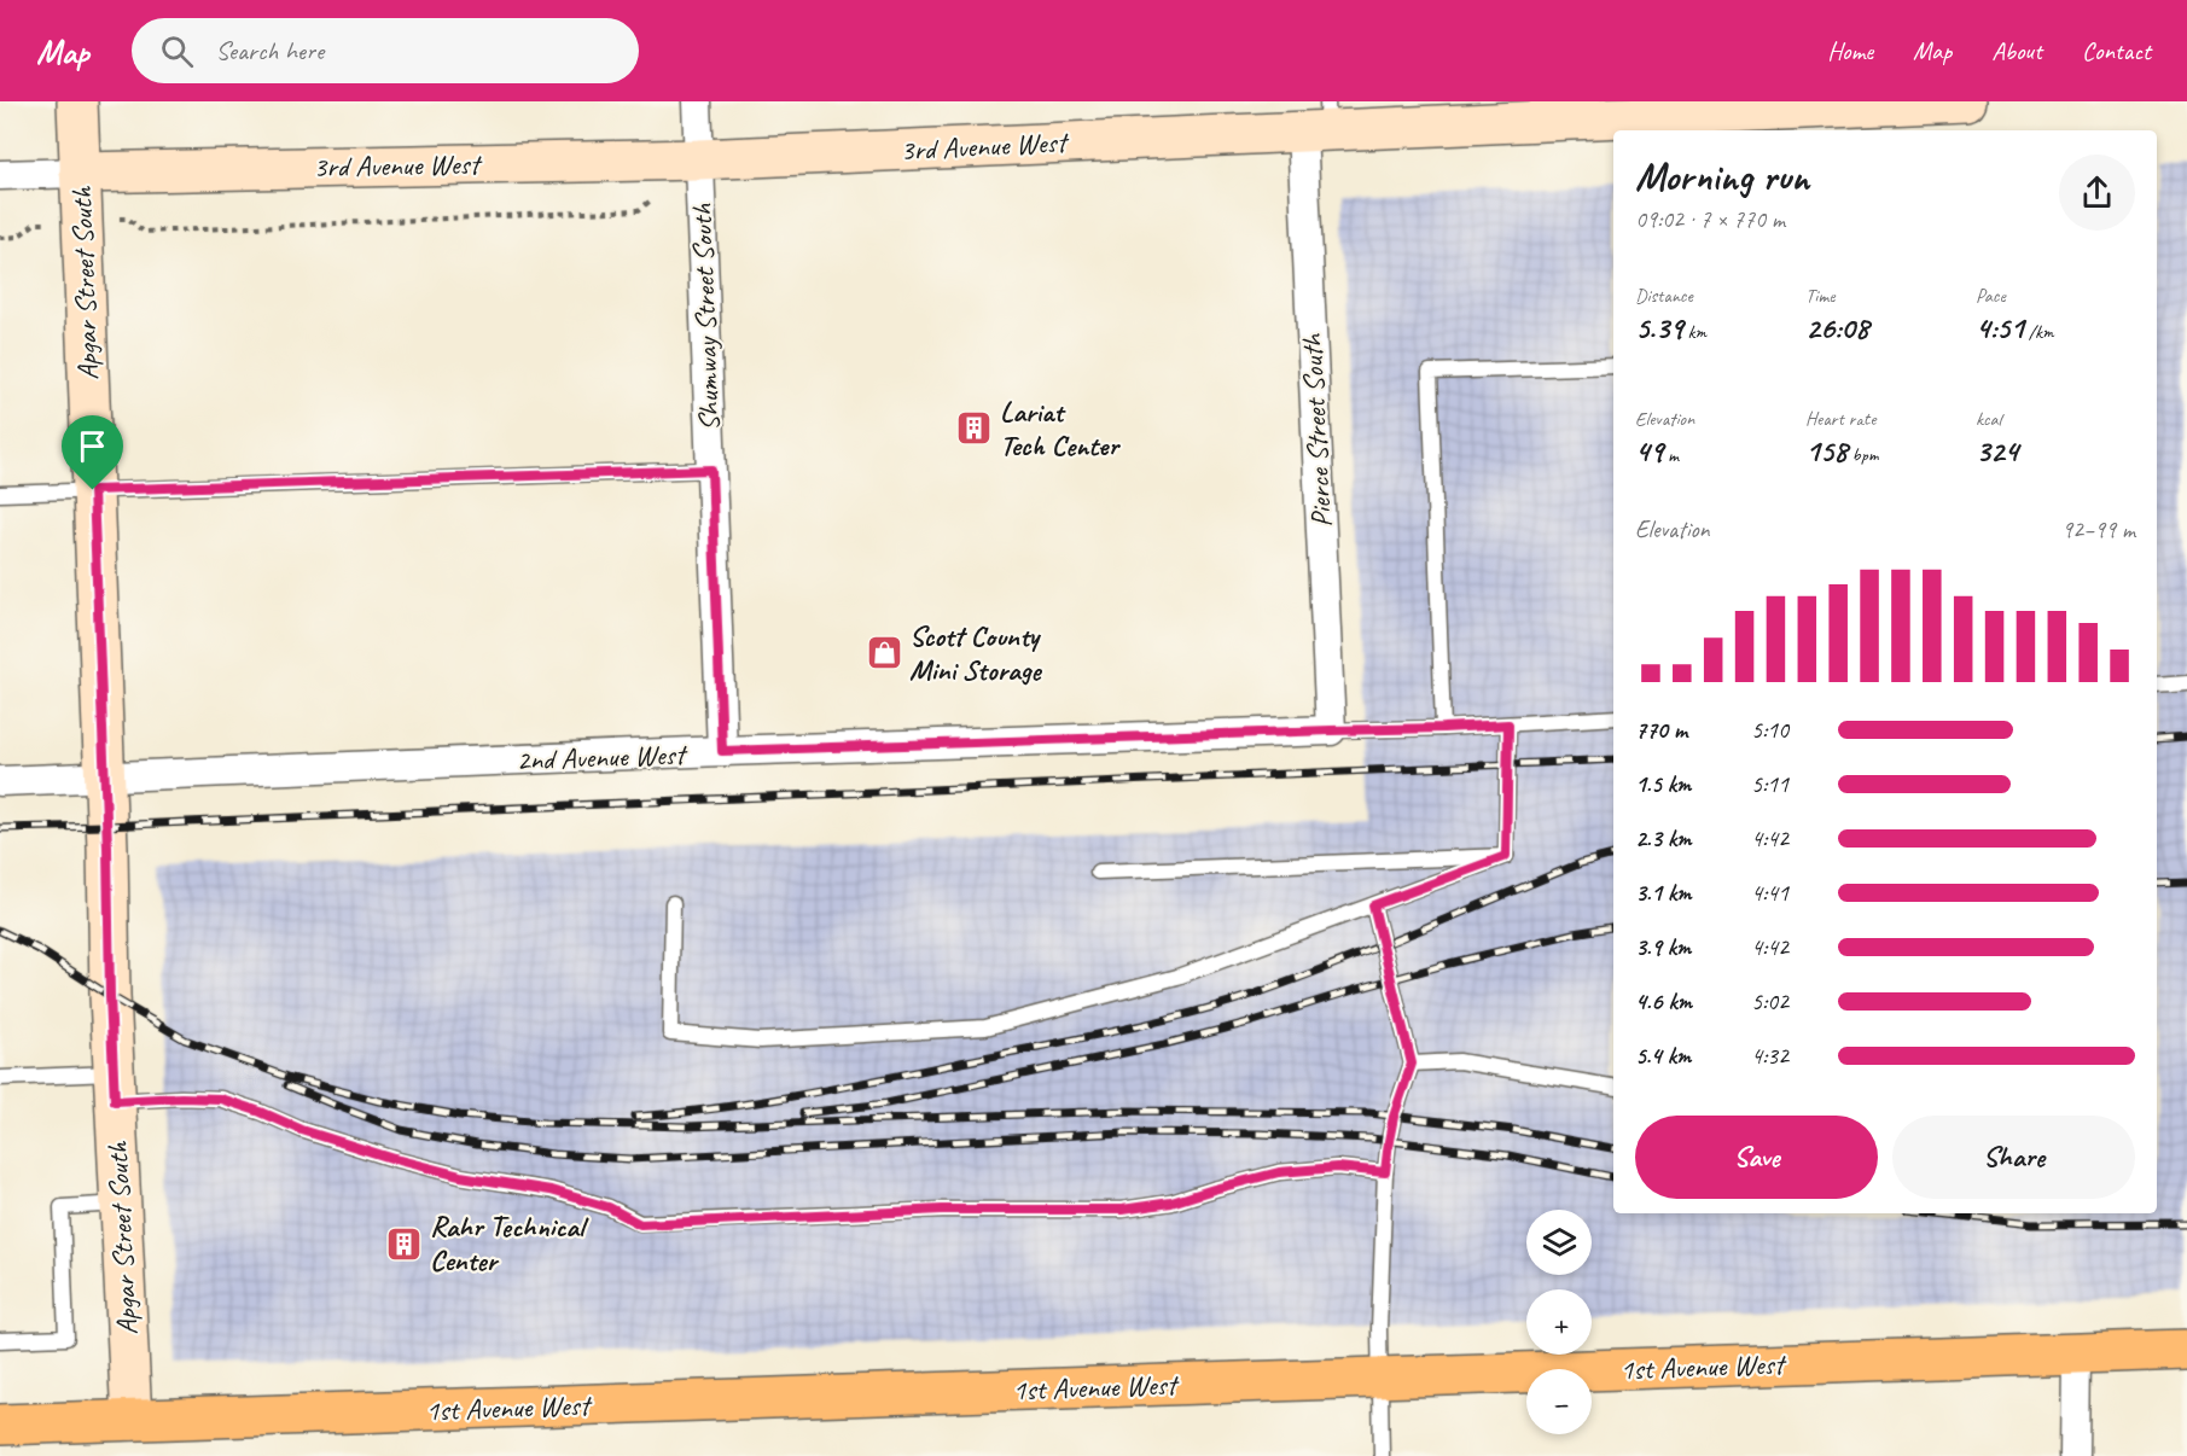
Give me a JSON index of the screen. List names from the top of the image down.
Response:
{
  "streets": {
    "main road": ["1st Avenue West"],
    "street": [
      "3rd Avenue West",
      "Apgar Street South",
      "Shumway Street South",
      "Pierce Street South",
      "2nd Avenue West"
    ]
  },
  "crossings": [
    ["3rd Avenue West", "Apgar Street South"],
    ["3rd Avenue West", "Shumway Street South"],
    ["3rd Avenue West", "Pierce Street South"],
    ["Apgar Street South", "2nd Avenue West"],
    ["Apgar Street South", "1st Avenue West"],
    ["Shumway Street South", "2nd Avenue West"],
    ["Pierce Street South", "2nd Avenue West"]
  ],
  "places": {
    "building": ["Lariat Tech Center", "Rahr Technical Center"],
    "shop": ["Scott County Mini Storage"]
  },
  "page": {
    "header": "Map",
    "search": "Search here",
    "nav": [
      "Home",
      "Map",
      "About",
      "Contact"
    ],
    "heading": ["Morning run", "09:02 · 7 × 770 m"],
    "stats": [
      ["Distance", "5.39 km"],
      ["Time", "26:08"],
      ["Pace", "4:51 /km"],
      ["Elevation", "49 m"],
      ["Heart rate", "158 bpm"],
      ["kcal", "324"]
    ],
    "chart": ["Elevation", "92–99 m"],
    "list": [
      {
        "name": "770 m",
        "note": "5:10"
      },
      {
        "name": "1.5 km",
        "note": "5:11"
      },
      {
        "name": "2.3 km",
        "note": "4:42"
      },
      {
        "name": "3.1 km",
        "note": "4:41"
      },
      {
        "name": "3.9 km",
        "note": "4:42"
      },
      {
        "name": "4.6 km",
        "note": "5:02"
      },
      {
        "name": "5.4 km",
        "note": "4:32"
      }
    ],
    "buttons": ["Save", "Share"],
    "map_buttons": ["+", "−"]
  }
}
